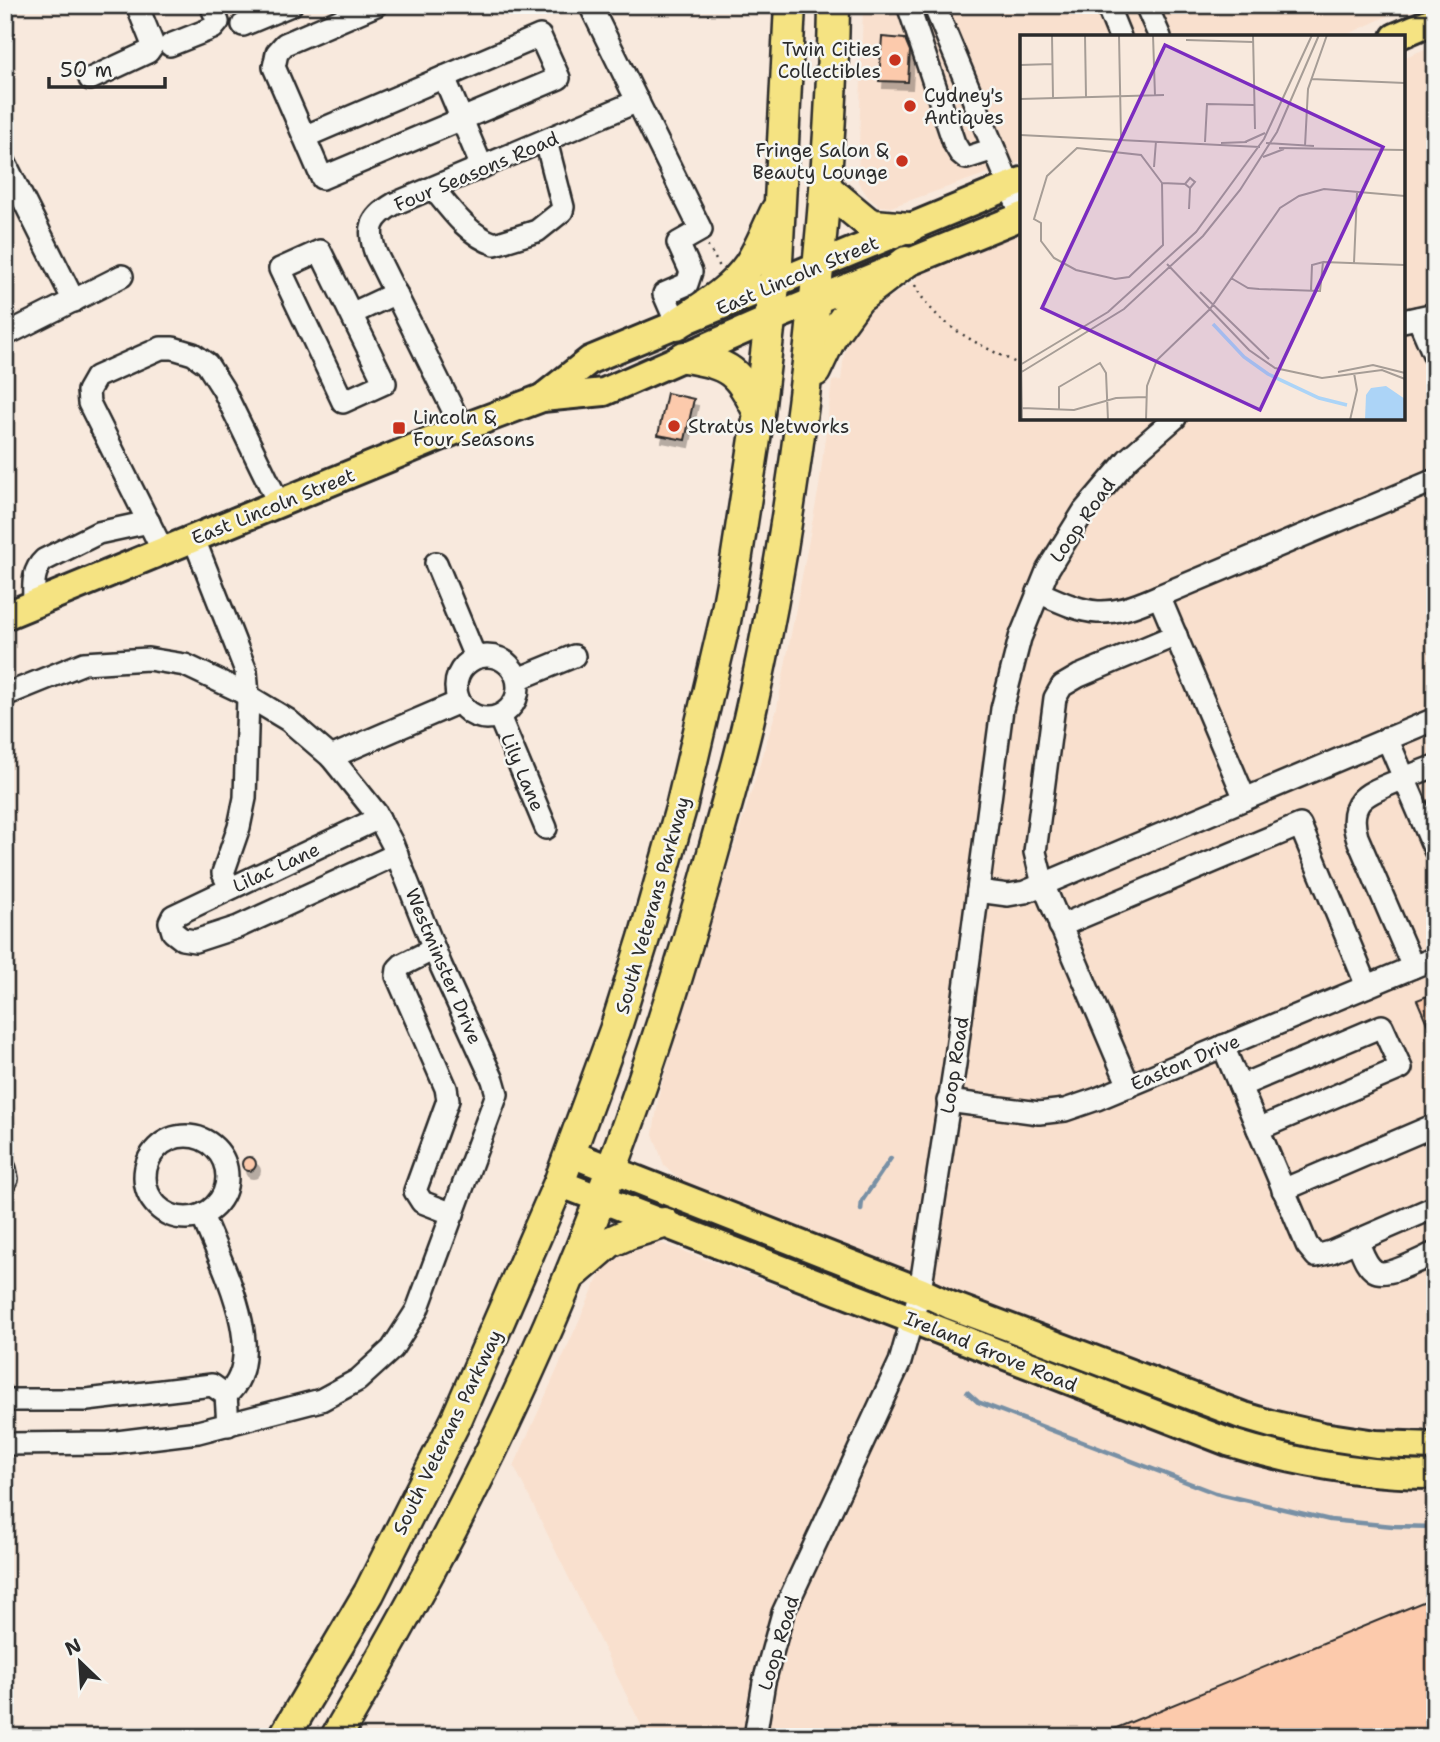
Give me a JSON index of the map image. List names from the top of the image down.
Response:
{
  "streets": {
    "highway": ["South Veterans Parkway"],
    "main road": ["East Lincoln Street", "Ireland Grove Road"],
    "street": [
      "Four Seasons Road",
      "Loop Road",
      "Lily Lane",
      "Lilac Lane",
      "Westminster Drive",
      "Easton Drive"
    ]
  },
  "crossings": [
    ["Four Seasons Road", "East Lincoln Street"],
    ["East Lincoln Street", "South Veterans Parkway"],
    ["Loop Road", "Easton Drive"],
    ["Loop Road", "Ireland Grove Road"],
    ["Lilac Lane", "Westminster Drive"],
    ["South Veterans Parkway", "Ireland Grove Road"]
  ],
  "places": {
    "other": [
      "Twin Cities Collectibles",
      "Cydney's Antiques",
      "Fringe Salon & Beauty Lounge",
      "Stratus Networks"
    ],
    "transit": ["Lincoln & Four Seasons"]
  },
  "scale_bar": "50 m",
  "north": "top left"
}
